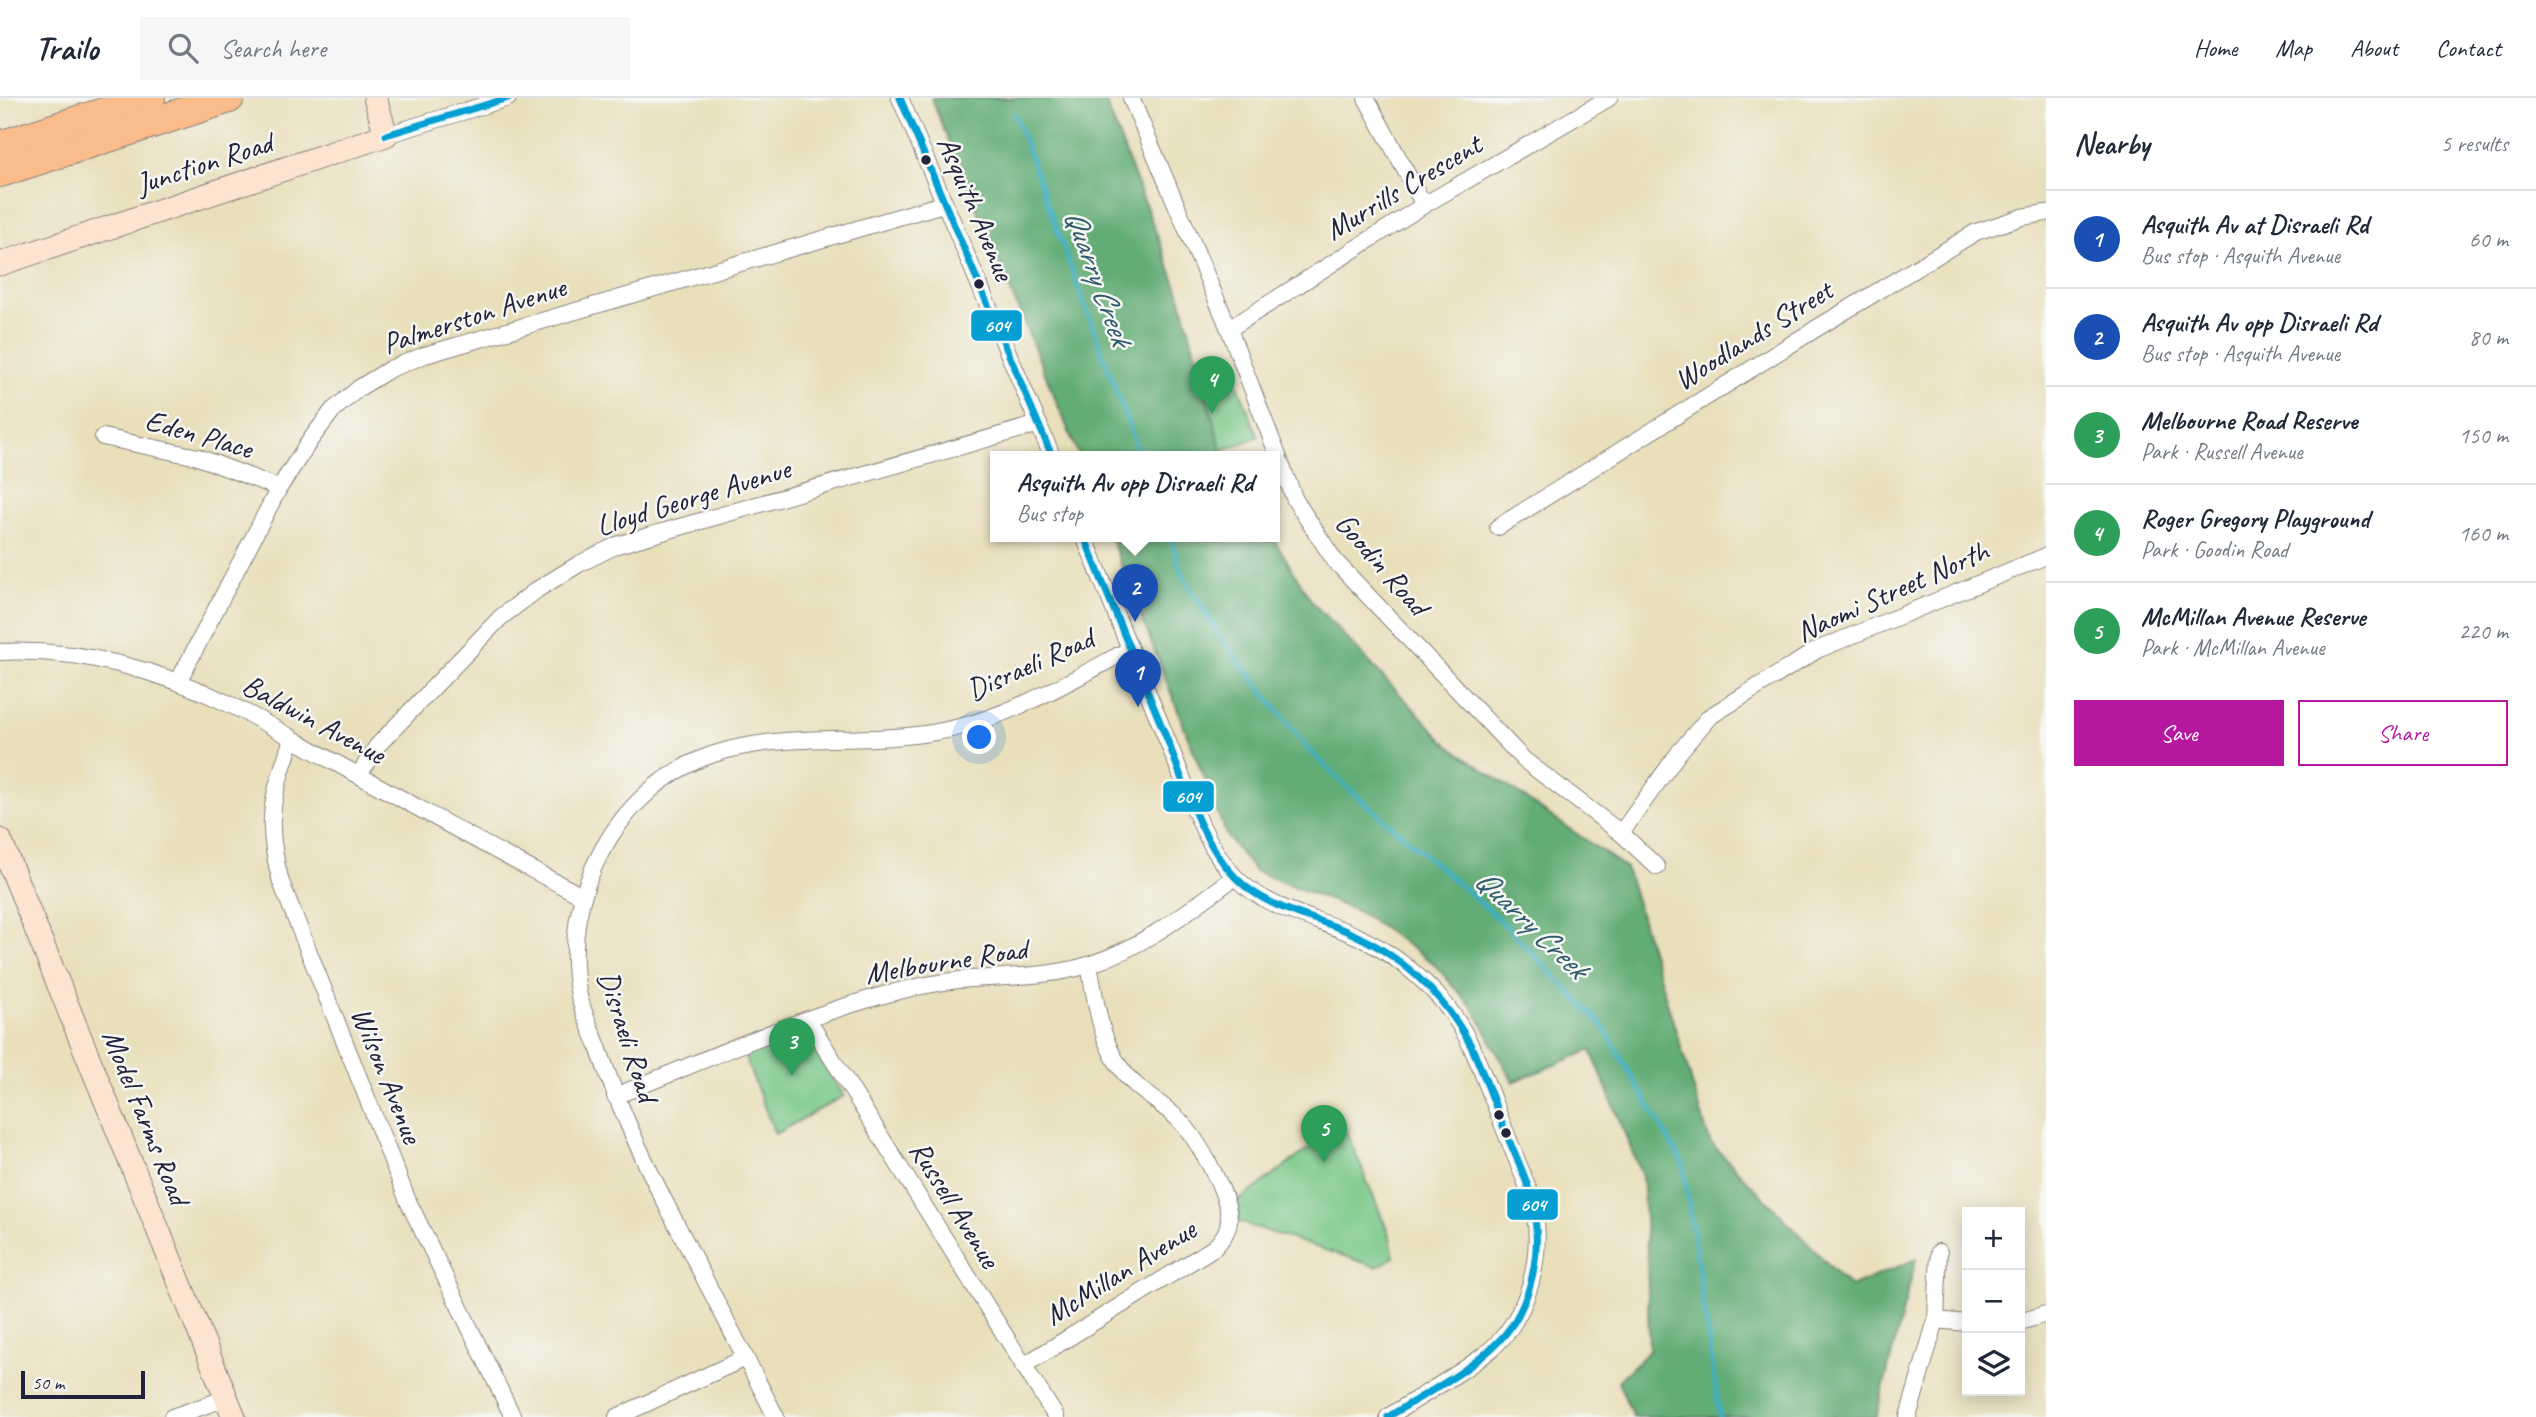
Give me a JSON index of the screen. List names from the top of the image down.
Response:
{
  "streets": {
    "street": [
      "Junction Road",
      "Murrills Crescent",
      "Asquith Avenue",
      "Palmerston Avenue",
      "Woodlands Street",
      "Eden Place",
      "Lloyd George Avenue",
      "Goodin Road",
      "Naomi Street North",
      "Disraeli Road",
      "Baldwin Avenue",
      "Melbourne Road",
      "Wilson Avenue",
      "Model Farms Road",
      "Russell Avenue",
      "McMillan Avenue"
    ]
  },
  "crossings": [
    ["Murrills Crescent", "Goodin Road"],
    ["Asquith Avenue", "Palmerston Avenue"],
    ["Asquith Avenue", "Lloyd George Avenue"],
    ["Palmerston Avenue", "Eden Place"],
    ["Palmerston Avenue", "Baldwin Avenue"],
    ["Lloyd George Avenue", "Baldwin Avenue"],
    ["Goodin Road", "Naomi Street North"],
    ["Disraeli Road", "Baldwin Avenue"],
    ["Disraeli Road", "Melbourne Road"],
    ["Baldwin Avenue", "Wilson Avenue"],
    ["Melbourne Road", "Russell Avenue"],
    ["Melbourne Road", "McMillan Avenue"],
    ["Russell Avenue", "McMillan Avenue"]
  ],
  "water": ["Quarry Creek"],
  "lines": ["transit line 604"],
  "scale_bar": "50 m",
  "page": {
    "header": "Trailo",
    "search": "Search here",
    "nav": [
      "Home",
      "Map",
      "About",
      "Contact"
    ],
    "heading": ["Nearby", "5 results"],
    "list": [
      {
        "mark": "1",
        "name": "Asquith Av at Disraeli Rd",
        "note": "Bus stop · Asquith Avenue",
        "value": "60 m"
      },
      {
        "mark": "2",
        "name": "Asquith Av opp Disraeli Rd",
        "note": "Bus stop · Asquith Avenue",
        "value": "80 m"
      },
      {
        "mark": "3",
        "name": "Melbourne Road Reserve",
        "note": "Park · Russell Avenue",
        "value": "150 m"
      },
      {
        "mark": "4",
        "name": "Roger Gregory Playground",
        "note": "Park · Goodin Road",
        "value": "160 m"
      },
      {
        "mark": "5",
        "name": "McMillan Avenue Reserve",
        "note": "Park · McMillan Avenue",
        "value": "220 m"
      }
    ],
    "pins": [
      "4",
      "2",
      "1",
      "3",
      "5"
    ],
    "popup": ["Asquith Av opp Disraeli Rd", "Bus stop"],
    "buttons": ["Save", "Share"],
    "map_buttons": ["+", "−"],
    "scale": "50 m"
  }
}
